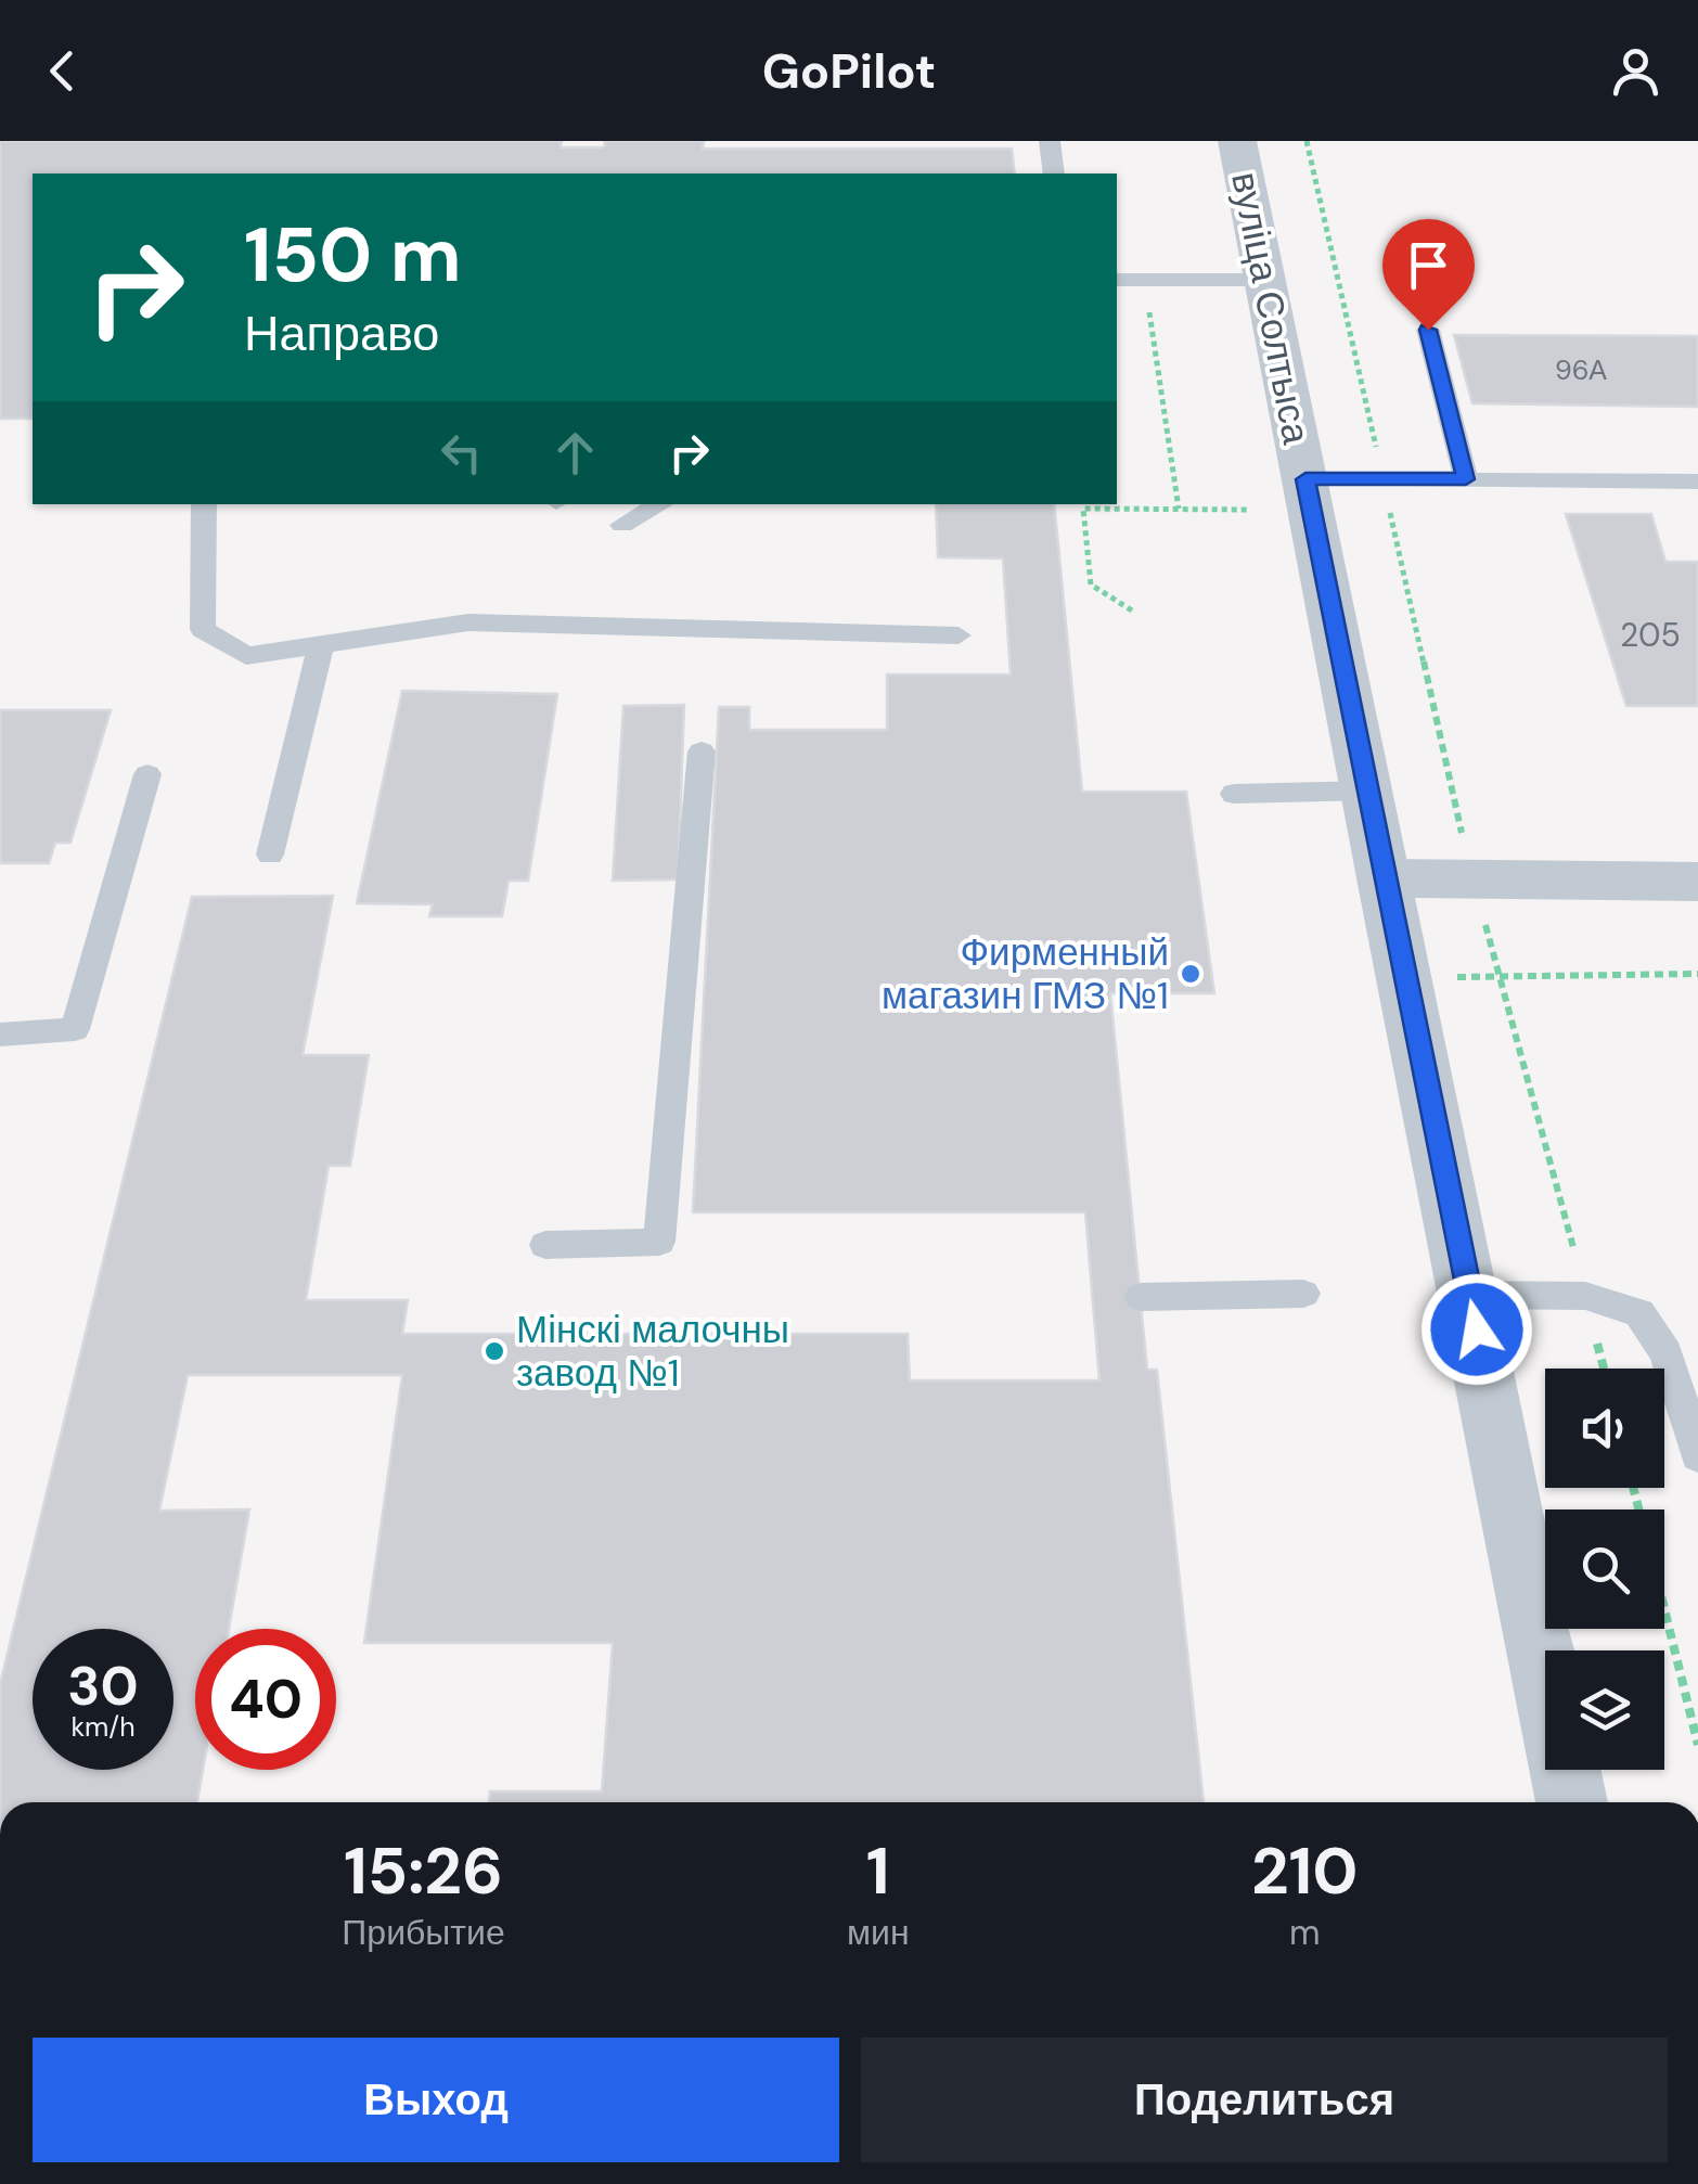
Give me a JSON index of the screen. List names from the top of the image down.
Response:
{
  "streets": {
    "street": ["вуліца Солтыса"]
  },
  "places": ["Фирменный магазин ГМЗ №1", "Мінскі малочны завод №1"],
  "house_numbers": ["96А", "205"],
  "page": {
    "header": "GoPilot",
    "turn": ["150 m", "Направо"],
    "speed": "30 km/h",
    "limit": "40",
    "eta": [
      "15:26",
      "Прибытие",
      "1",
      "мин",
      "210",
      "m"
    ],
    "buttons": ["Выход", "Поделиться"]
  }
}
